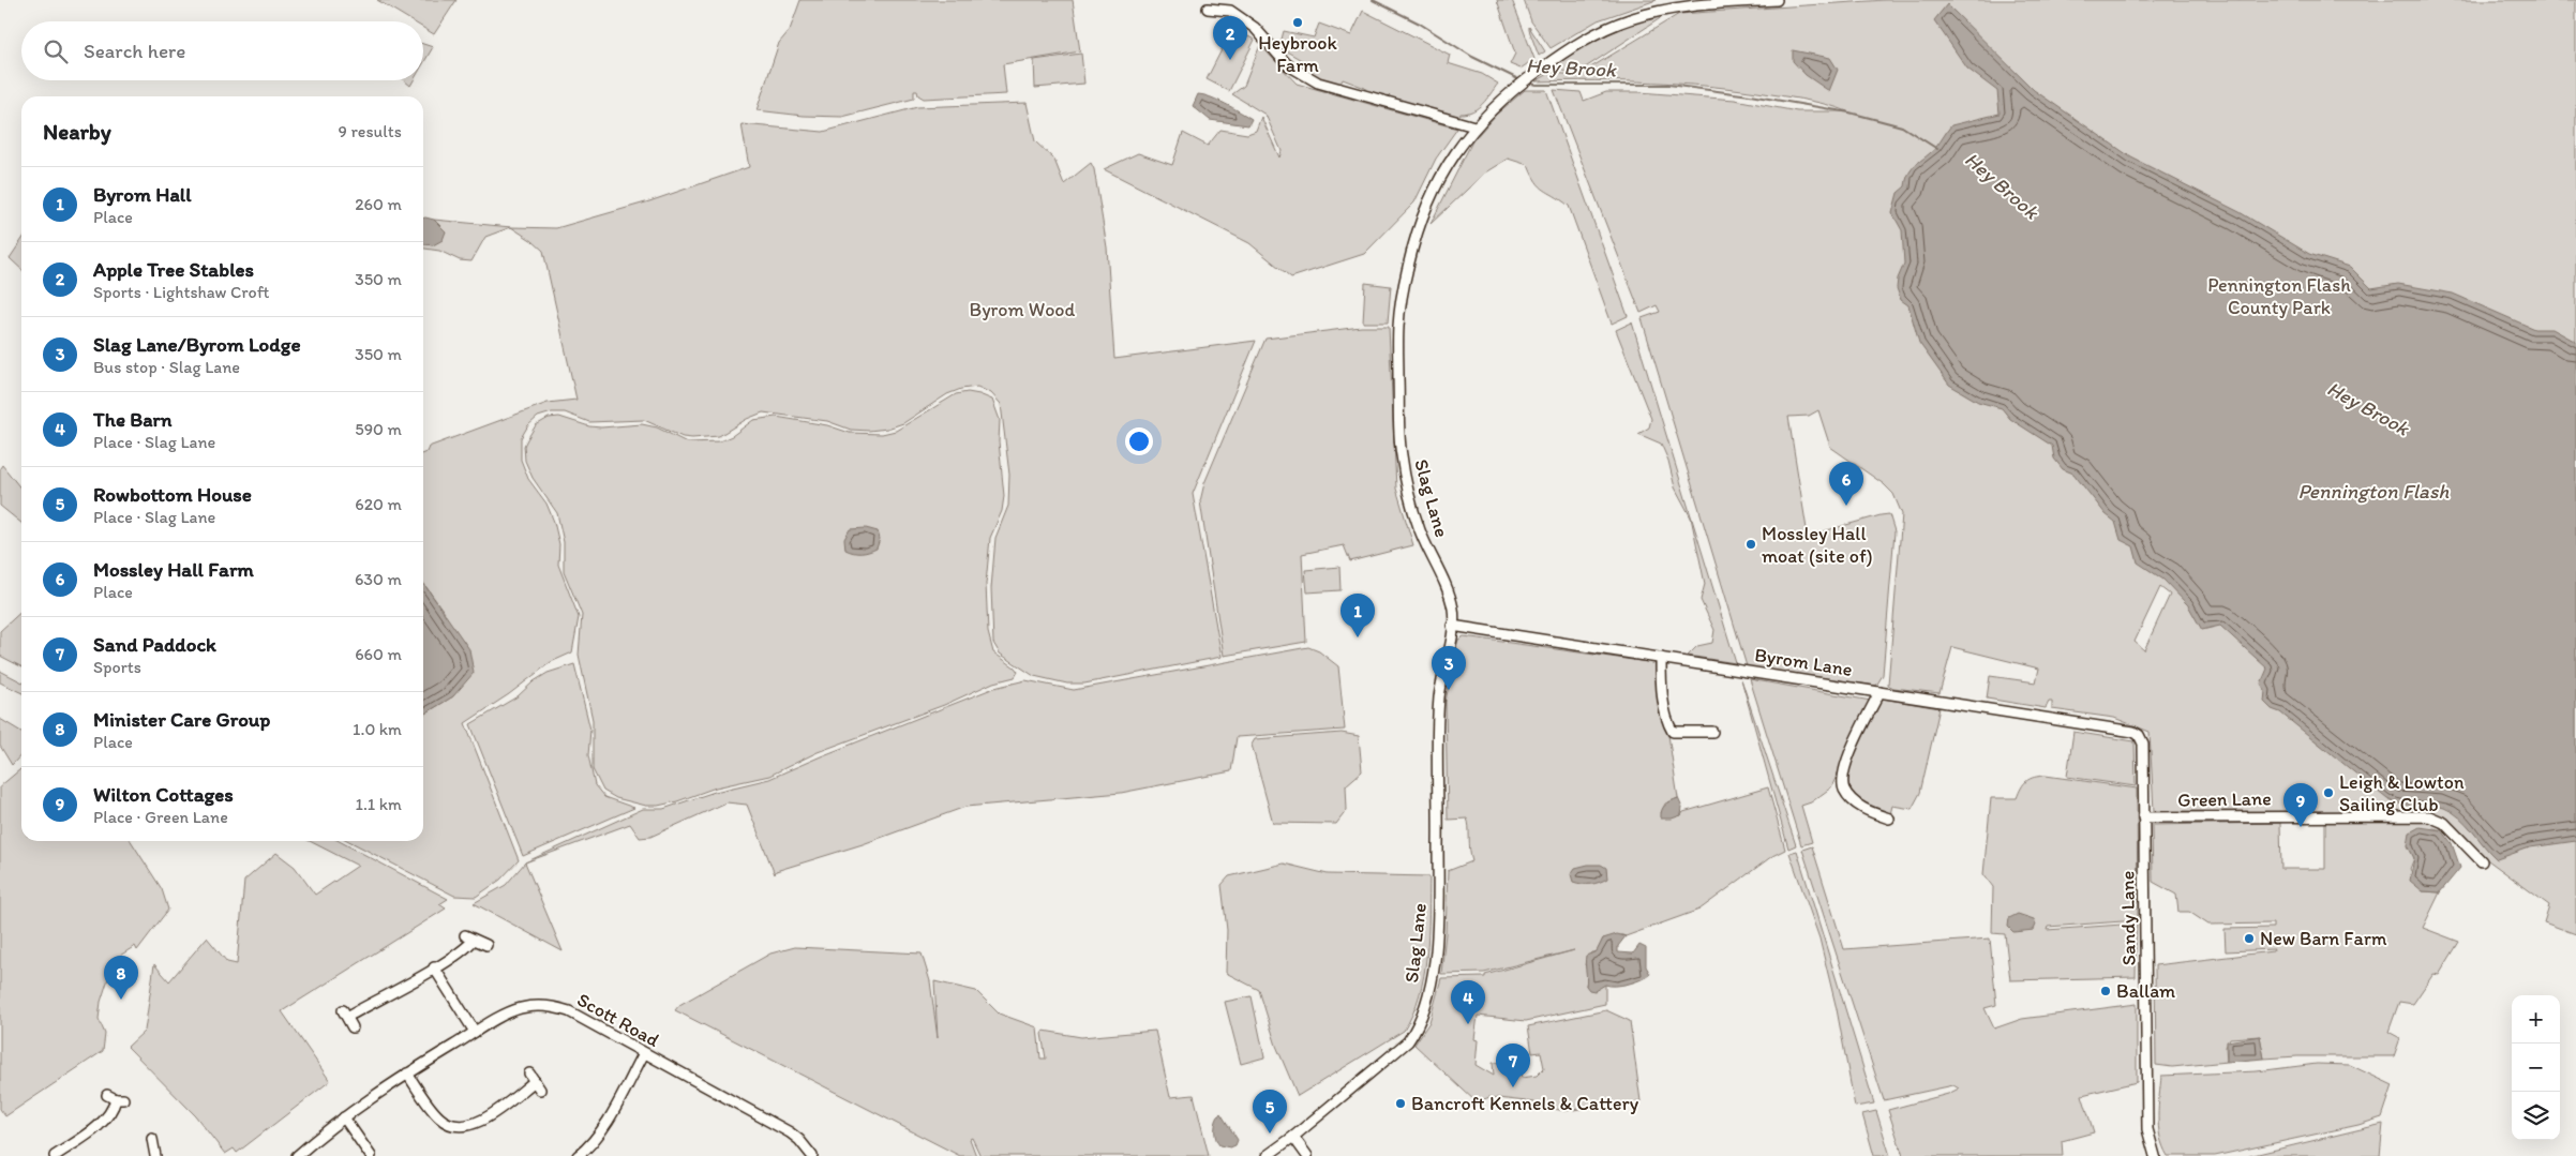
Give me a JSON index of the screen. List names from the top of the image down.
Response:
{
  "streets": {
    "street": [
      "Slag Lane",
      "Byrom Lane",
      "Green Lane",
      "Sandy Lane",
      "Scott Road"
    ]
  },
  "crossings": [
    ["Slag Lane", "Byrom Lane"],
    ["Byrom Lane", "Sandy Lane"],
    ["Green Lane", "Sandy Lane"]
  ],
  "water": ["Hey Brook", "Pennington Flash"],
  "parks": ["Pennington Flash County Park", "Byrom Wood"],
  "places": [
    "Heybrook Farm",
    "Mossley Hall moat (site of)",
    "Leigh & Lowton Sailing Club",
    "New Barn Farm",
    "Ballam",
    "Bancroft Kennels & Cattery"
  ],
  "page": {
    "pins": [
      "2",
      "6",
      "1",
      "3",
      "9",
      "8",
      "4",
      "7",
      "5"
    ],
    "search": "Search here",
    "heading": ["Nearby", "9 results"],
    "list": [
      {
        "mark": "1",
        "name": "Byrom Hall",
        "note": "Place",
        "value": "260 m"
      },
      {
        "mark": "2",
        "name": "Apple Tree Stables",
        "note": "Sports · Lightshaw Croft",
        "value": "350 m"
      },
      {
        "mark": "3",
        "name": "Slag Lane/Byrom Lodge",
        "note": "Bus stop · Slag Lane",
        "value": "350 m"
      },
      {
        "mark": "4",
        "name": "The Barn",
        "note": "Place · Slag Lane",
        "value": "590 m"
      },
      {
        "mark": "5",
        "name": "Rowbottom House",
        "note": "Place · Slag Lane",
        "value": "620 m"
      },
      {
        "mark": "6",
        "name": "Mossley Hall Farm",
        "note": "Place",
        "value": "630 m"
      },
      {
        "mark": "7",
        "name": "Sand Paddock",
        "note": "Sports",
        "value": "660 m"
      },
      {
        "mark": "8",
        "name": "Minister Care Group",
        "note": "Place",
        "value": "1.0 km"
      },
      {
        "mark": "9",
        "name": "Wilton Cottages",
        "note": "Place · Green Lane",
        "value": "1.1 km"
      }
    ],
    "map_buttons": ["+", "−"]
  }
}
